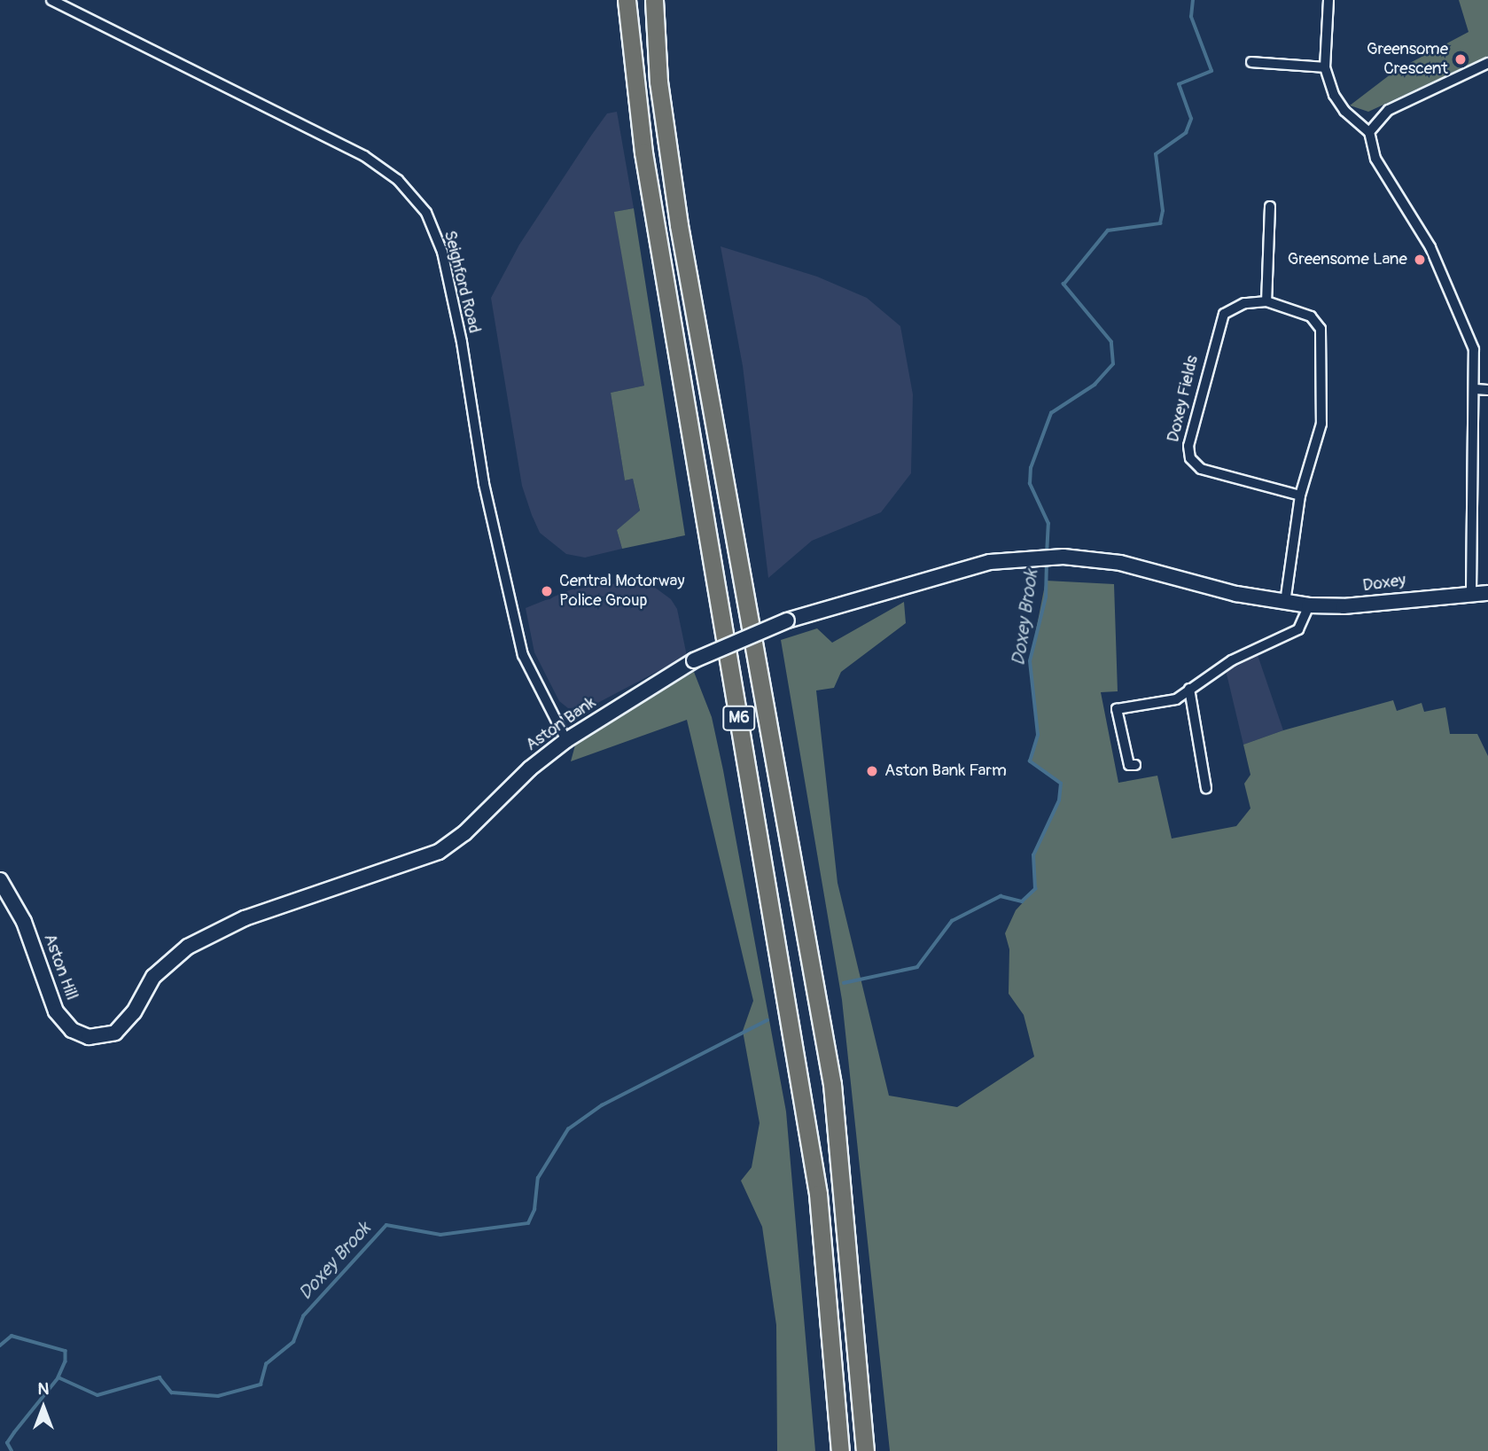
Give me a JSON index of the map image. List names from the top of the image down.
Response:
{
  "streets": {
    "highway": ["M6"],
    "street": [
      "Seighford Road",
      "Doxey Fields",
      "Doxey",
      "Aston Bank",
      "Aston Hill"
    ]
  },
  "crossings": [
    ["Seighford Road", "Aston Bank"],
    ["Doxey Fields", "Doxey"],
    ["Doxey Fields", "Aston Bank"],
    ["Doxey", "Aston Bank"],
    ["Aston Bank", "Aston Hill"]
  ],
  "water": ["Doxey Brook"],
  "places": [
    "Greensome Crescent",
    "Greensome Lane",
    "Central Motorway Police Group",
    "Aston Bank Farm"
  ],
  "north": "top"
}
